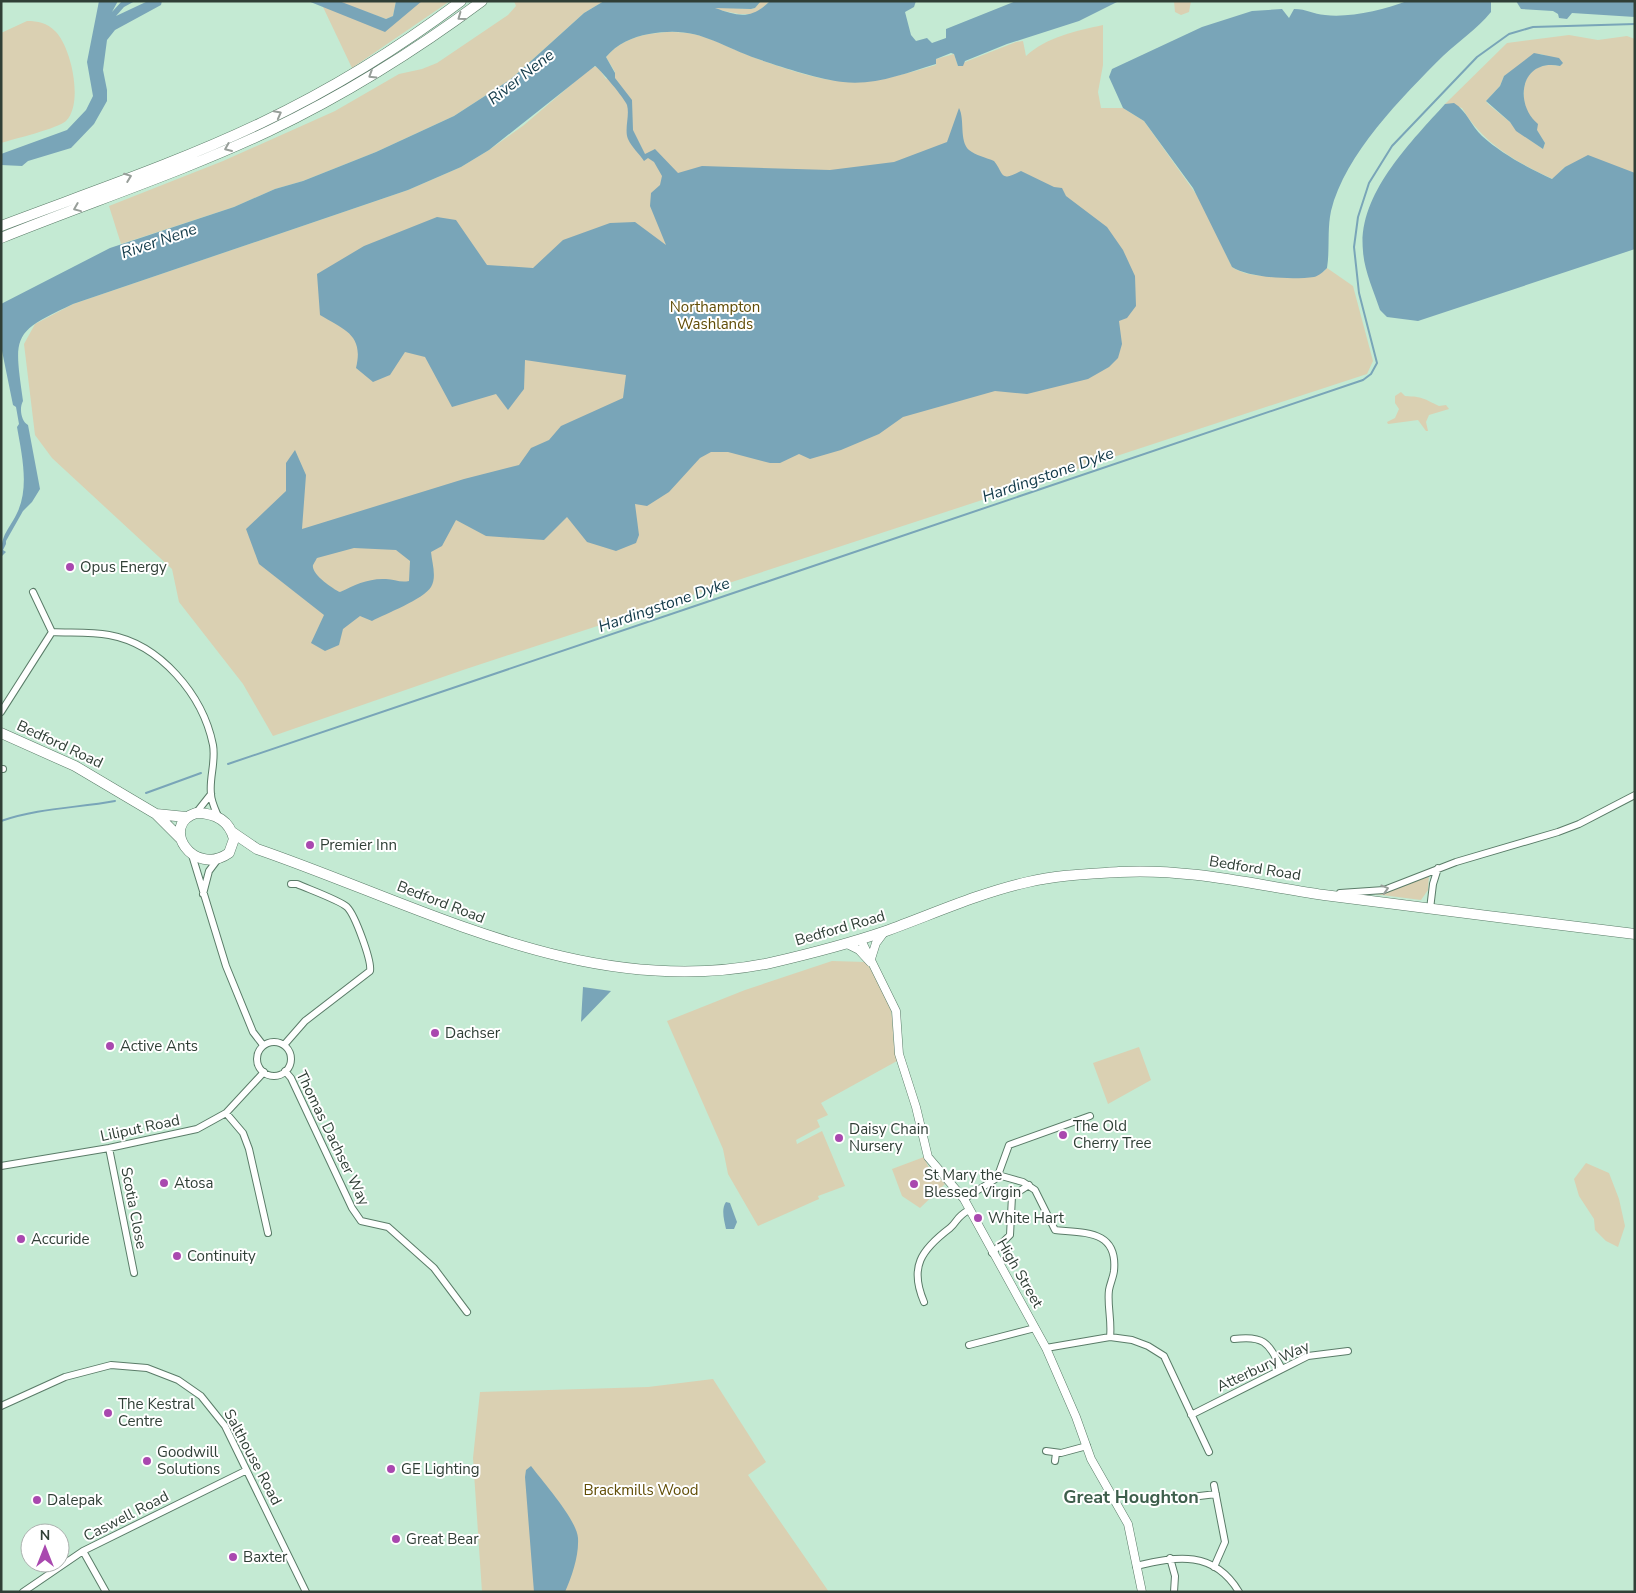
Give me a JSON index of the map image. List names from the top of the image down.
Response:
{
  "streets": {
    "highway": ["Bedford Road"],
    "street": [
      "Liliput Road",
      "Thomas Dachser Way",
      "Scotia Close",
      "High Street",
      "Atterbury Way",
      "Salthouse Road",
      "Caswell Road"
    ]
  },
  "crossings": [
    ["Bedford Road", "High Street"],
    ["Liliput Road", "Thomas Dachser Way"],
    ["Liliput Road", "Scotia Close"],
    ["Salthouse Road", "Caswell Road"]
  ],
  "districts": ["Great Houghton"],
  "water": ["River Nene", "Hardingstone Dyke"],
  "parks": ["Northampton Washlands", "Brackmills Wood"],
  "places": [
    "Opus Energy",
    "Premier Inn",
    "Dachser",
    "Active Ants",
    "The Old Cherry Tree",
    "Daisy Chain Nursery",
    "Atosa",
    "St Mary the Blessed Virgin",
    "White Hart",
    "Accuride",
    "Continuity",
    "The Kestral Centre",
    "Goodwill Solutions",
    "GE Lighting",
    "Dalepak",
    "Great Bear",
    "Baxter"
  ],
  "north": "top"
}
